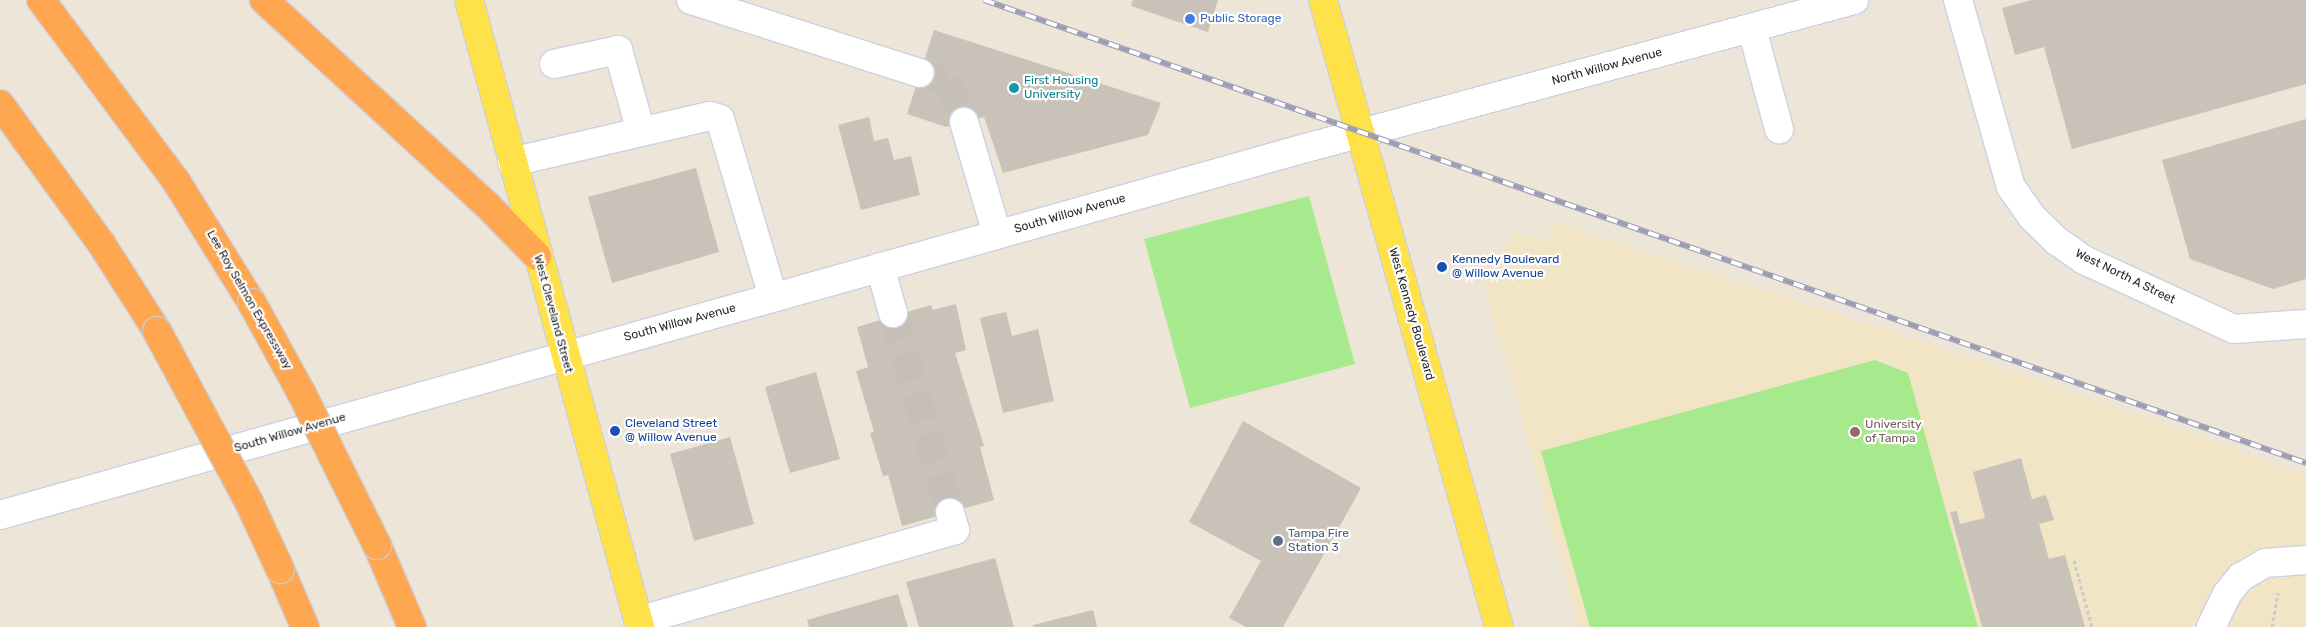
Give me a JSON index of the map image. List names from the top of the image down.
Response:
{
  "streets": {
    "highway": ["Lee Roy Selmon Expressway"],
    "main road": ["West Cleveland Street", "West Kennedy Boulevard"],
    "street": ["North Willow Avenue", "South Willow Avenue", "West North A Street"]
  },
  "crossings": [
    ["North Willow Avenue", "South Willow Avenue"],
    ["North Willow Avenue", "West Kennedy Boulevard"],
    ["South Willow Avenue", "West Cleveland Street"],
    ["South Willow Avenue", "West Kennedy Boulevard"]
  ],
  "places": [
    "Public Storage",
    "First Housing University",
    "Kennedy Boulevard @ Willow Avenue",
    "Cleveland Street @ Willow Avenue",
    "University of Tampa",
    "Tampa Fire Station 3"
  ]
}
